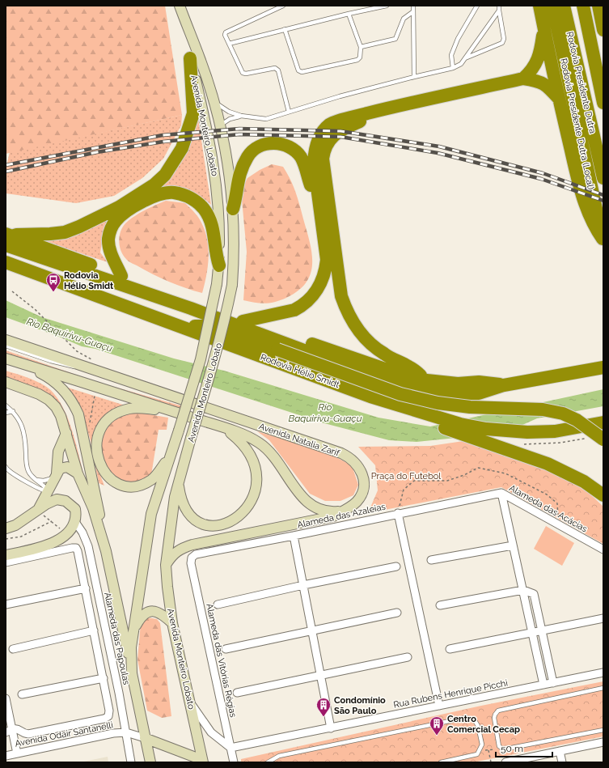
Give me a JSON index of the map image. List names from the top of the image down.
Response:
{
  "streets": {
    "highway": ["Rodovia Presidente Dutra", "Rodovia Presidente Dutra (Local)", "Rodovia Hélio Smidt"],
    "main road": ["Avenida Monteiro Lobato", "Avenida Natalia Zarif"],
    "street": [
      "Alameda das Acácias",
      "Alameda das Azaleias",
      "Alameda das Papoulas",
      "Alameda das Vitórias Régias",
      "Rua Rubens Henrique Picchi",
      "Avenida Odair Santanelli"
    ]
  },
  "crossings": [
    ["Avenida Monteiro Lobato", "Avenida Odair Santanelli"],
    ["Alameda das Acácias", "Alameda das Azaleias"],
    ["Alameda das Azaleias", "Alameda das Vitórias Régias"],
    ["Alameda das Papoulas", "Avenida Odair Santanelli"],
    ["Alameda das Vitórias Régias", "Rua Rubens Henrique Picchi"]
  ],
  "water": ["Rio Baquirivu-Guaçu"],
  "parks": ["Praça do Futebol"],
  "places": {
    "bus stop": ["Rodovia Hélio Smidt"],
    "building": ["Condomínio São Paulo", "Centro Comercial Cecap"]
  },
  "scale_bar": "50 m"
}
